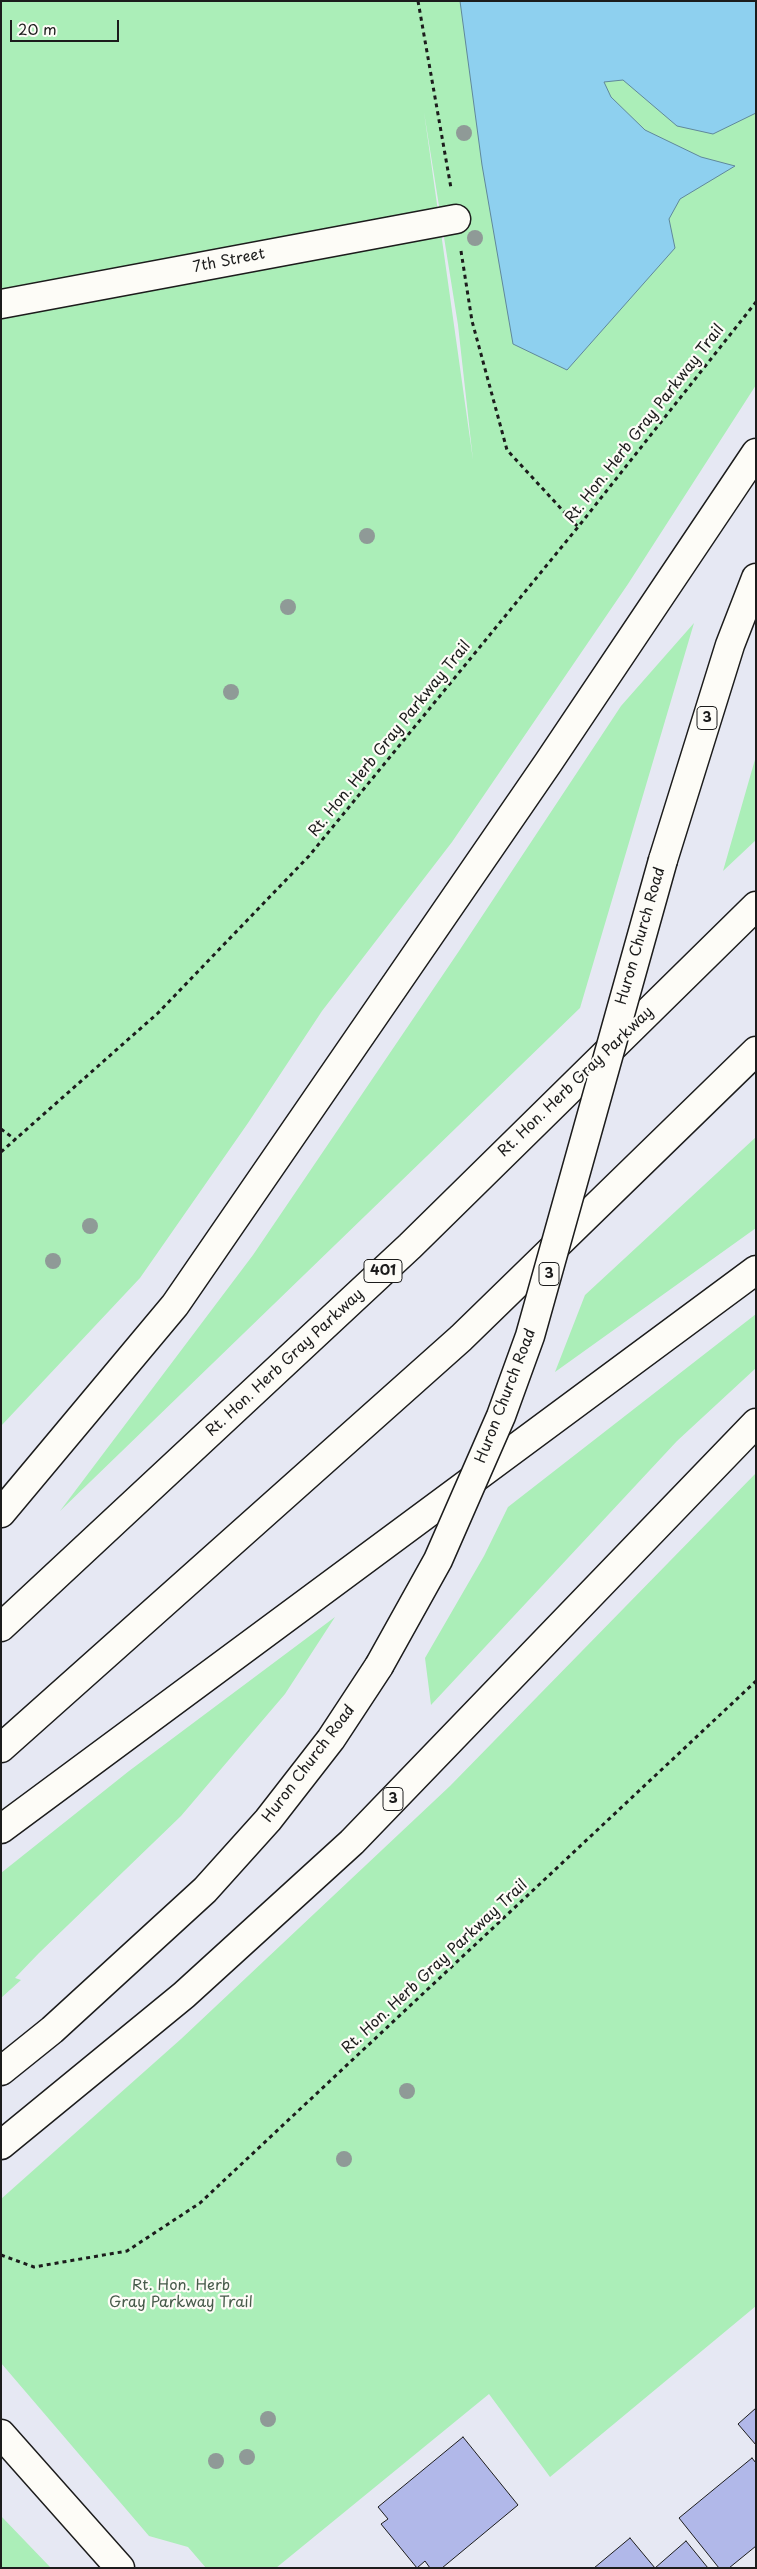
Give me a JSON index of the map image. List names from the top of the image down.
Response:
{
  "streets": {
    "main road": [
      "7th Street",
      "3",
      "Huron Church Road",
      "Rt. Hon. Herb Gray Parkway",
      "401"
    ],
    "path": ["Rt. Hon. Herb Gray Parkway Trail"]
  },
  "parks": ["Rt. Hon. Herb Gray Parkway Trail"],
  "scale_bar": "20 m"
}
